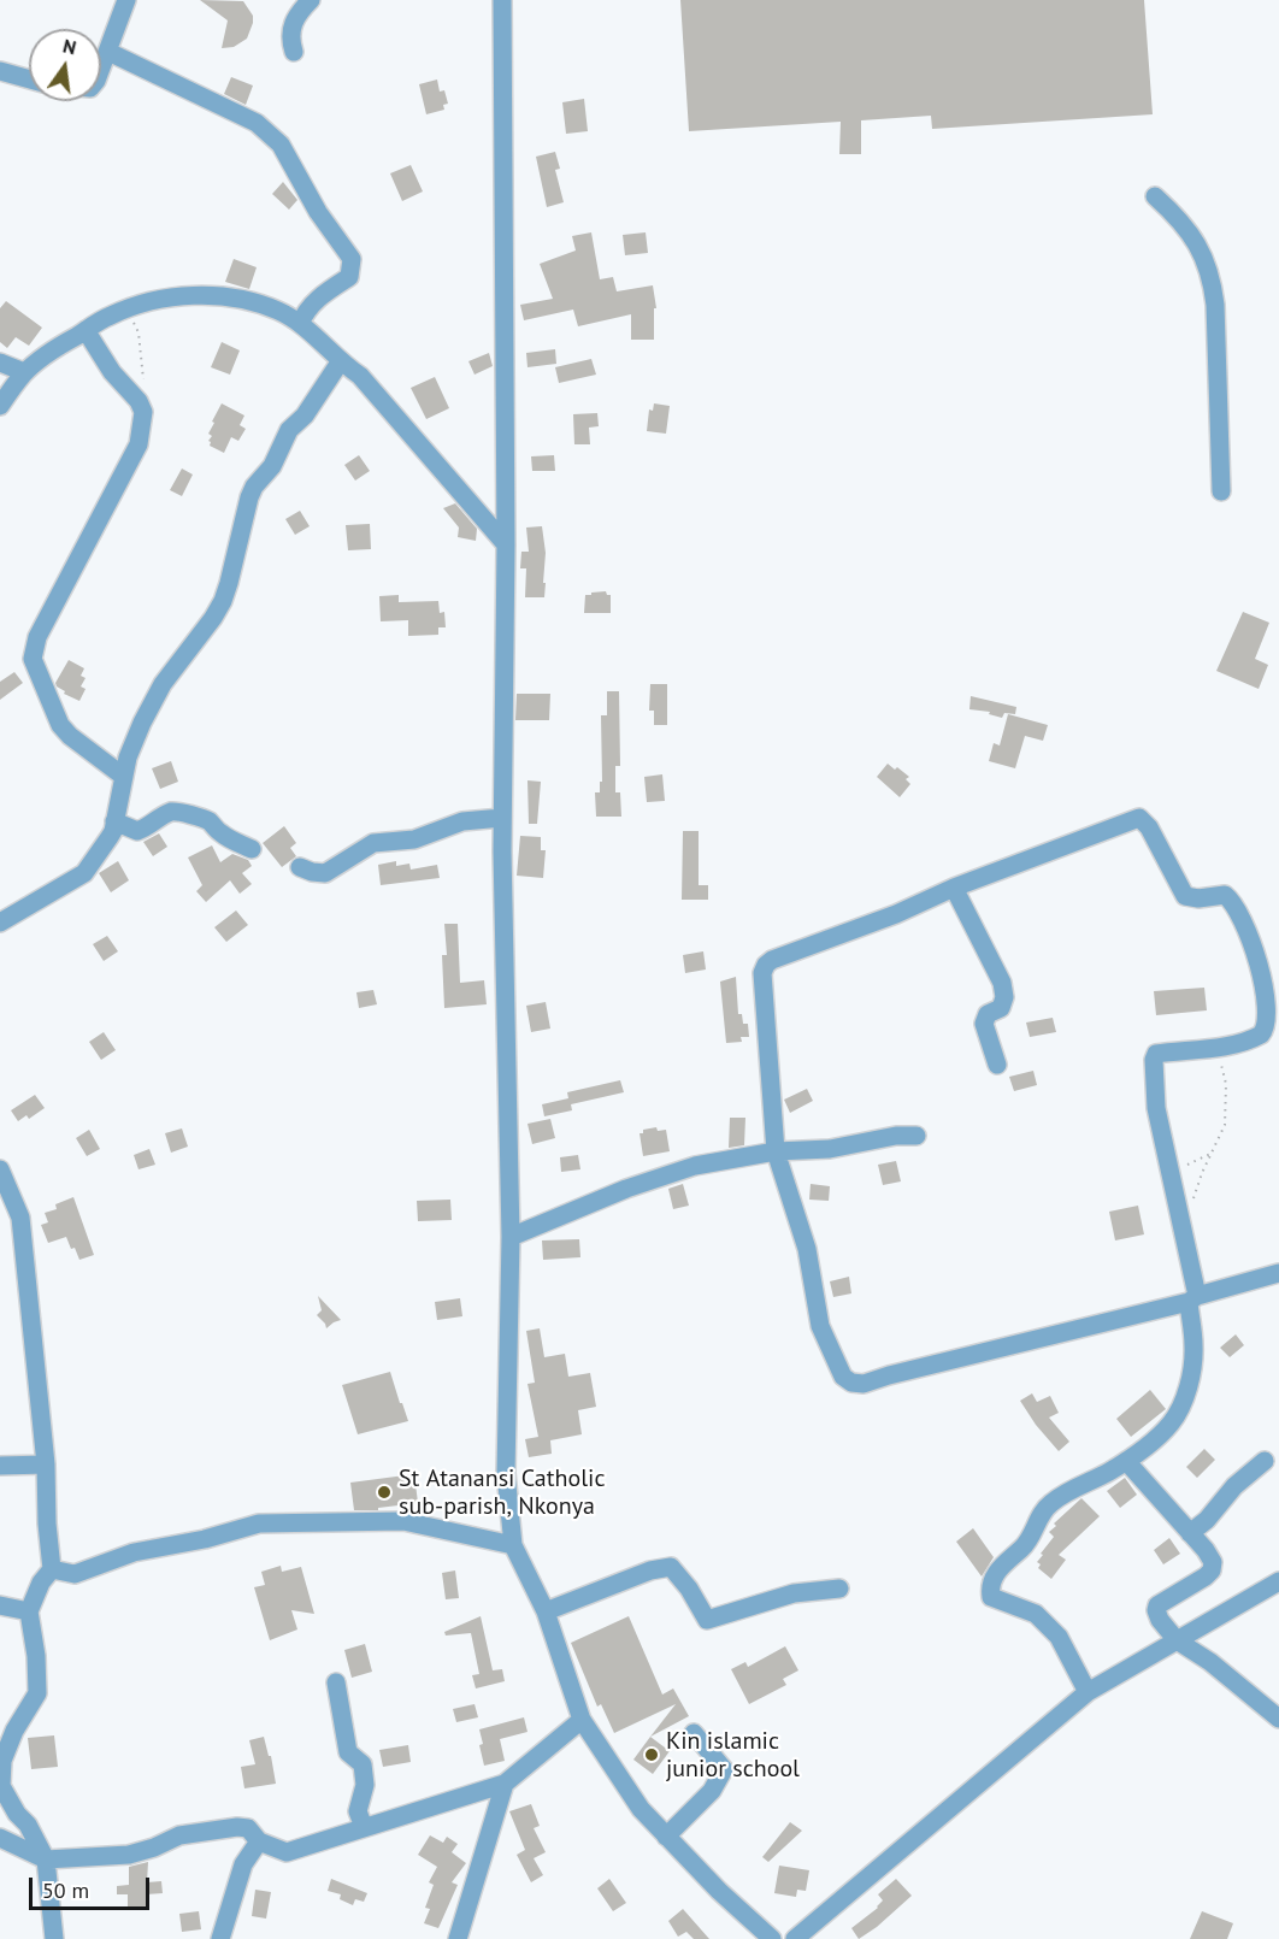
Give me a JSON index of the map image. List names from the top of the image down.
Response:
{
  "places": ["St Atanansi Catholic sub-parish, Nkonya", "Kin islamic junior school"],
  "scale_bar": "50 m",
  "north": "top"
}
